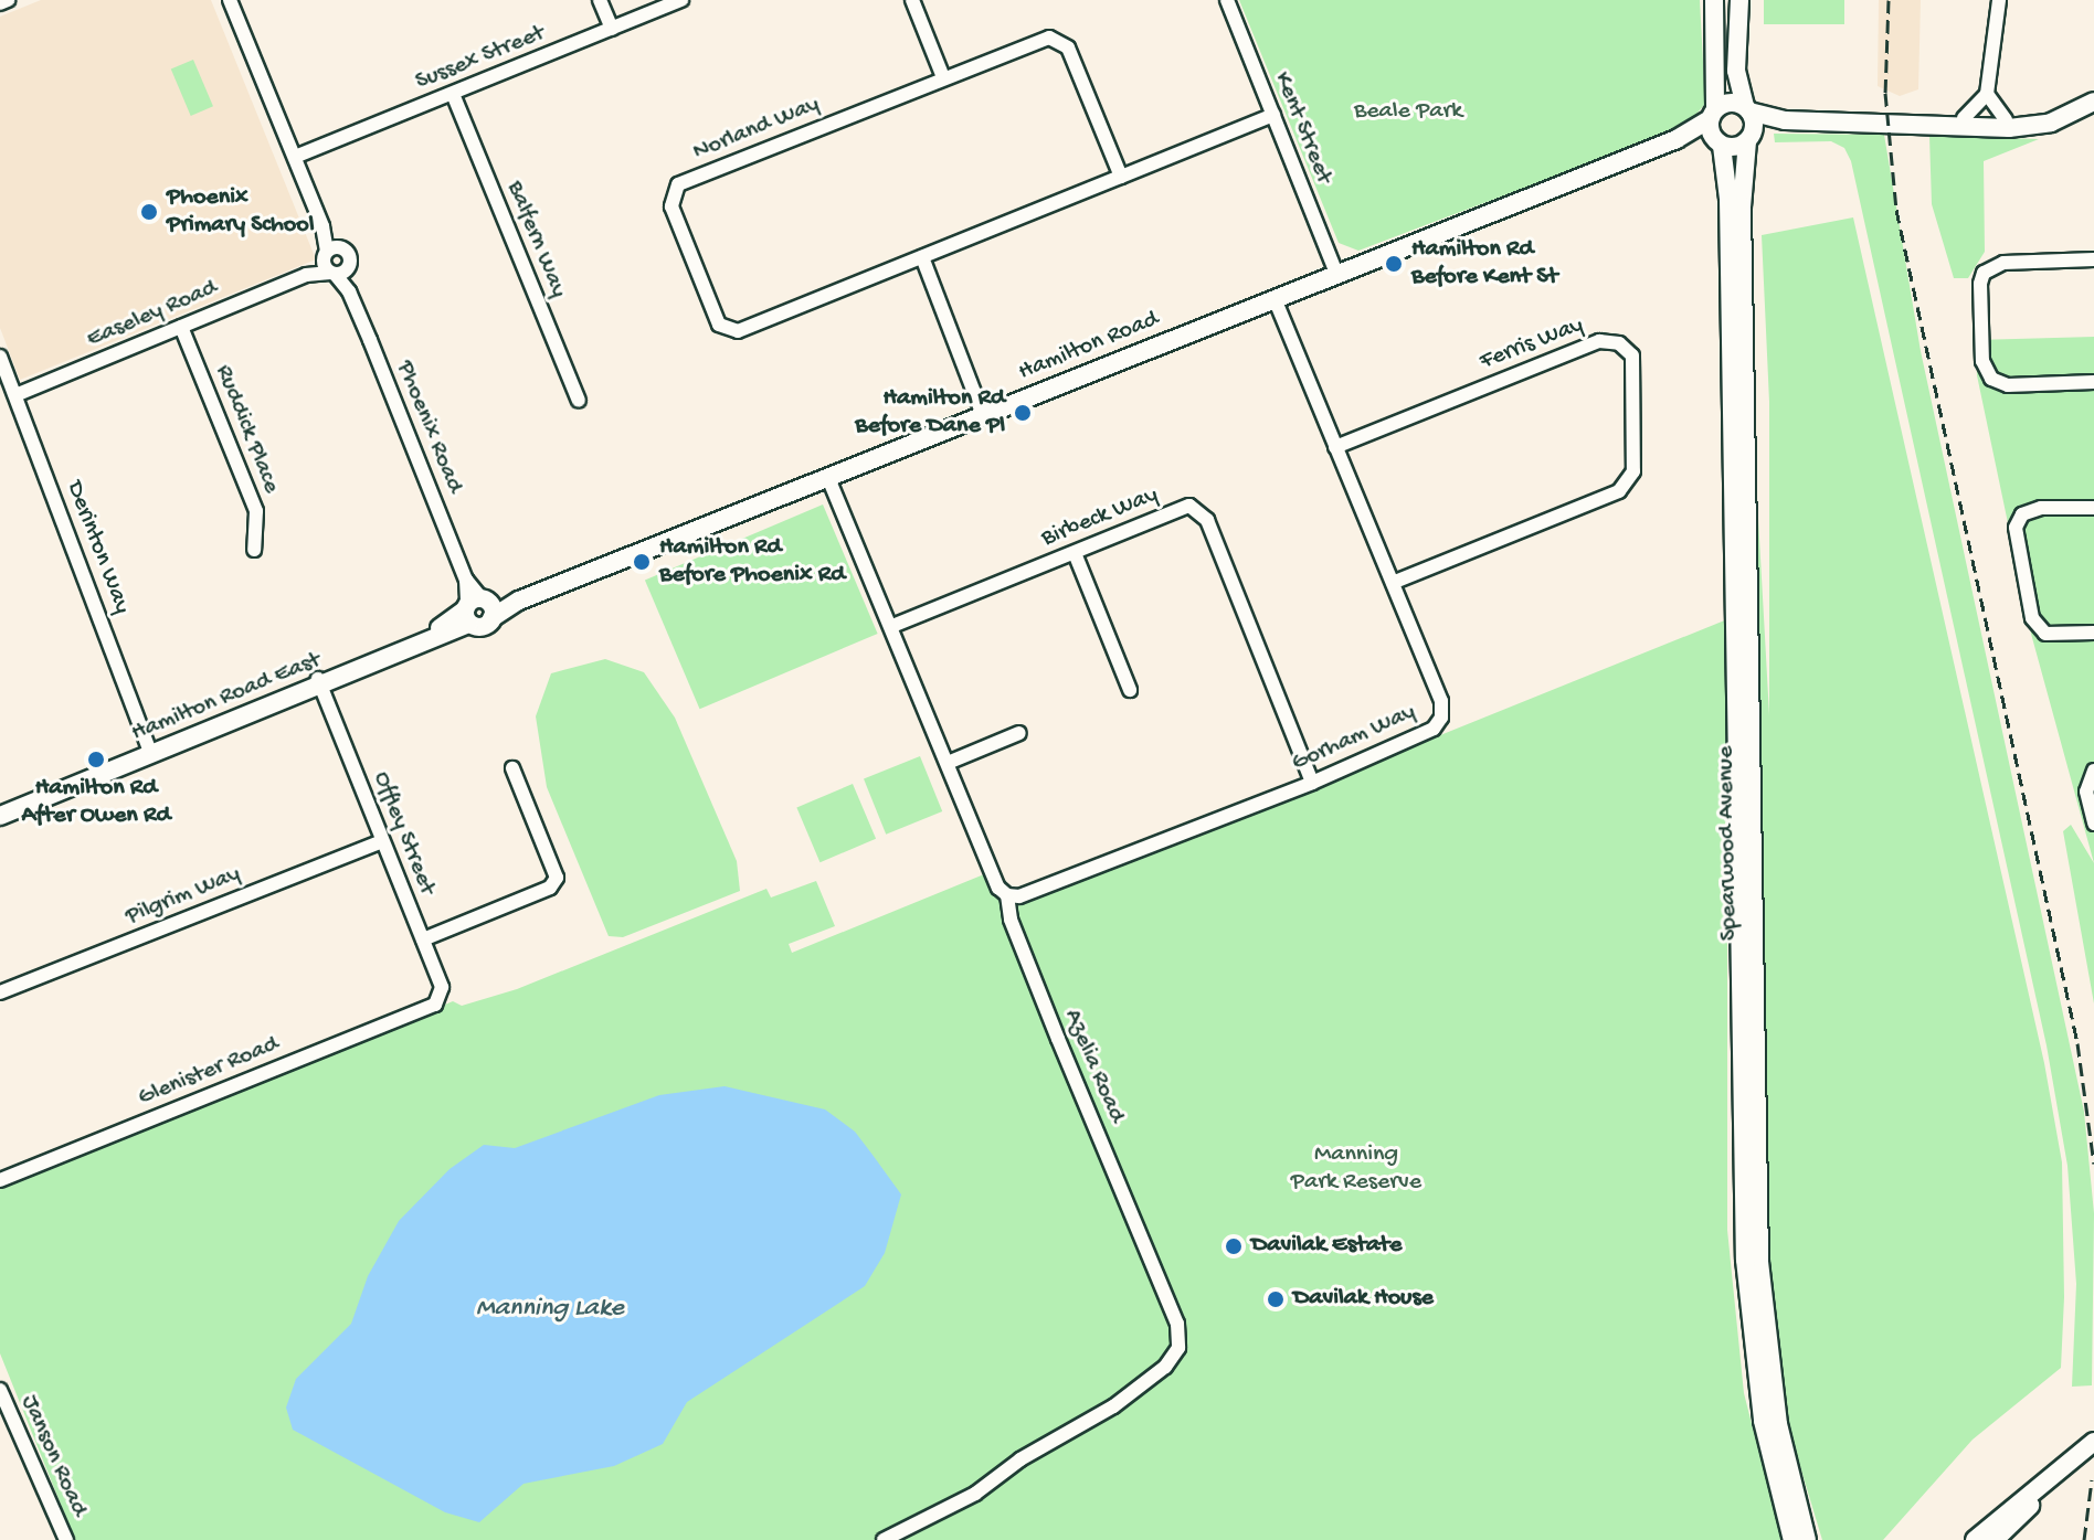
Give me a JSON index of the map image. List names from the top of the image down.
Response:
{
  "streets": {
    "main road": ["Hamilton Road", "Hamilton Road East", "Spearwood Avenue"],
    "street": [
      "Sussex Street",
      "Kent Street",
      "Norland Way",
      "Balfern Way",
      "Easeley Road",
      "Ferris Way",
      "Phoenix Road",
      "Ruddick Place",
      "Birbeck Way",
      "Derinton Way",
      "Gorham Way",
      "Offley Street",
      "Pilgrim Way",
      "Azelia Road",
      "Glenister Road",
      "Janson Road"
    ]
  },
  "crossings": [
    ["Sussex Street", "Balfern Way"],
    ["Kent Street", "Norland Way"],
    ["Kent Street", "Hamilton Road"],
    ["Easeley Road", "Phoenix Road"],
    ["Easeley Road", "Ruddick Place"],
    ["Easeley Road", "Derinton Way"],
    ["Ferris Way", "Gorham Way"],
    ["Hamilton Road", "Phoenix Road"],
    ["Hamilton Road", "Hamilton Road East"],
    ["Hamilton Road", "Gorham Way"],
    ["Hamilton Road", "Spearwood Avenue"],
    ["Hamilton Road", "Azelia Road"],
    ["Phoenix Road", "Hamilton Road East"],
    ["Birbeck Way", "Gorham Way"],
    ["Birbeck Way", "Azelia Road"],
    ["Derinton Way", "Hamilton Road East"],
    ["Hamilton Road East", "Offley Street"],
    ["Gorham Way", "Azelia Road"],
    ["Offley Street", "Pilgrim Way"],
    ["Offley Street", "Glenister Road"]
  ],
  "water": ["Manning Lake"],
  "parks": ["Beale Park", "Manning Park Reserve"],
  "places": [
    "Phoenix Primary School",
    "Hamilton Rd Before Kent St",
    "Hamilton Rd Before Dane Pl",
    "Hamilton Rd Before Phoenix Rd",
    "Hamilton Rd After Owen Rd",
    "Davilak Estate",
    "Davilak House"
  ]
}
